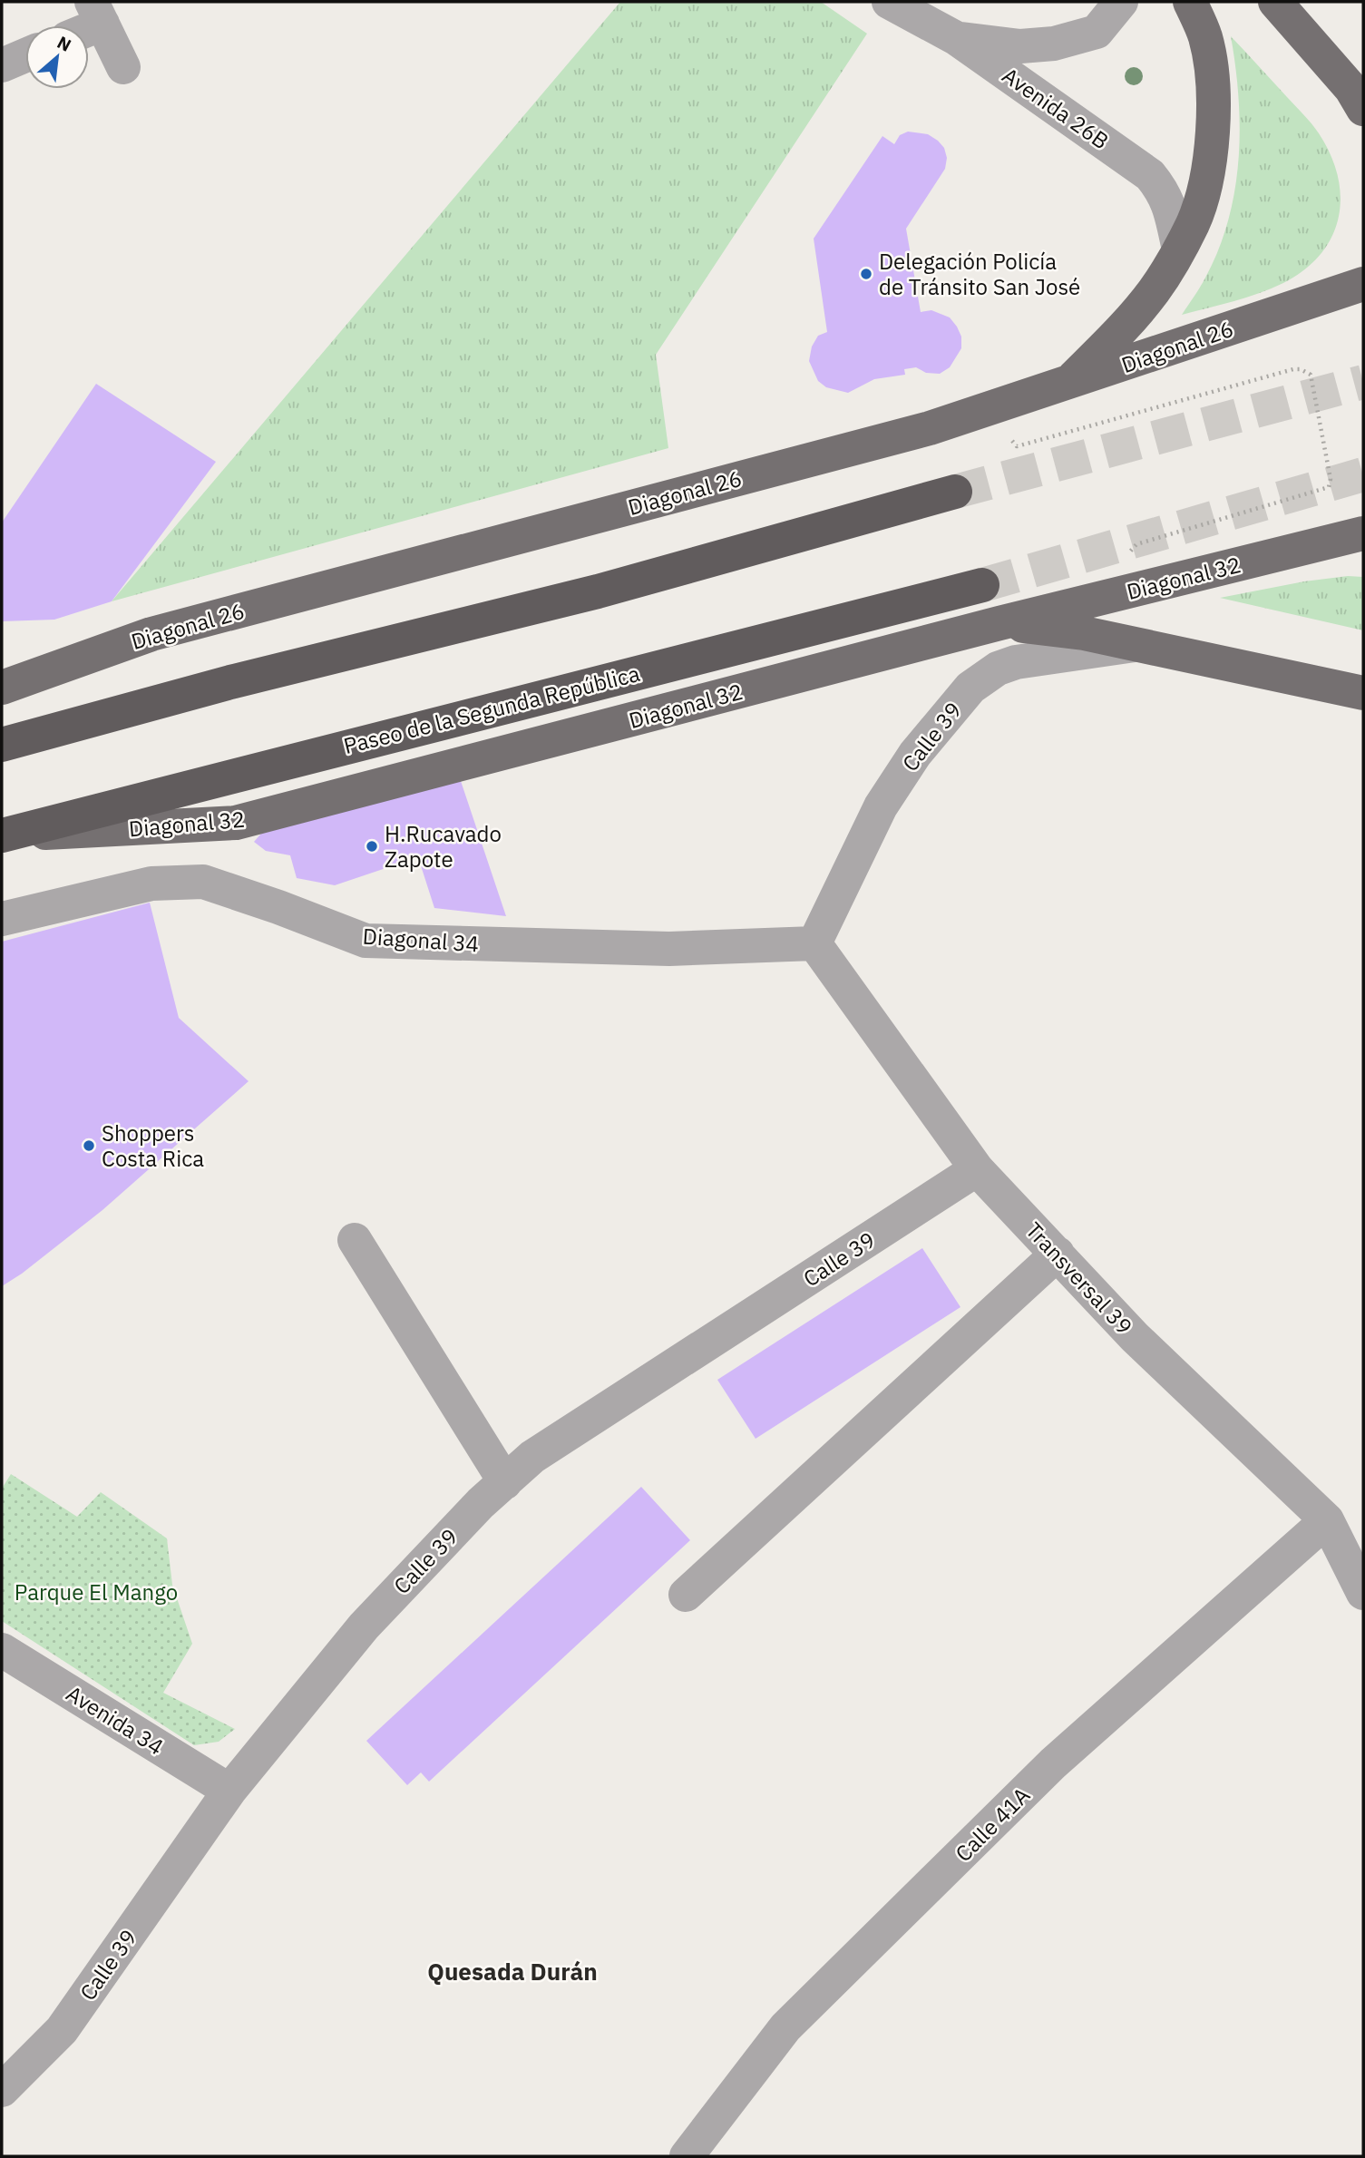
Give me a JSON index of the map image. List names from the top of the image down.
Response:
{
  "streets": {
    "highway": ["Paseo de la Segunda República"],
    "main road": ["Diagonal 26", "Diagonal 32"],
    "street": [
      "Avenida 26B",
      "Calle 39",
      "Diagonal 34",
      "Transversal 39",
      "Avenida 34",
      "Calle 41A"
    ]
  },
  "crossings": [
    ["Diagonal 32", "Paseo de la Segunda República"],
    ["Calle 39", "Diagonal 34"],
    ["Calle 39", "Transversal 39"],
    ["Calle 39", "Avenida 34"],
    ["Diagonal 34", "Transversal 39"],
    ["Transversal 39", "Calle 41A"]
  ],
  "districts": ["Quesada Durán"],
  "parks": ["Parque El Mango"],
  "places": ["Delegación Policía de Tránsito San José", "H.Rucavado Zapote", "Shoppers Costa Rica"],
  "north": "top right"
}
